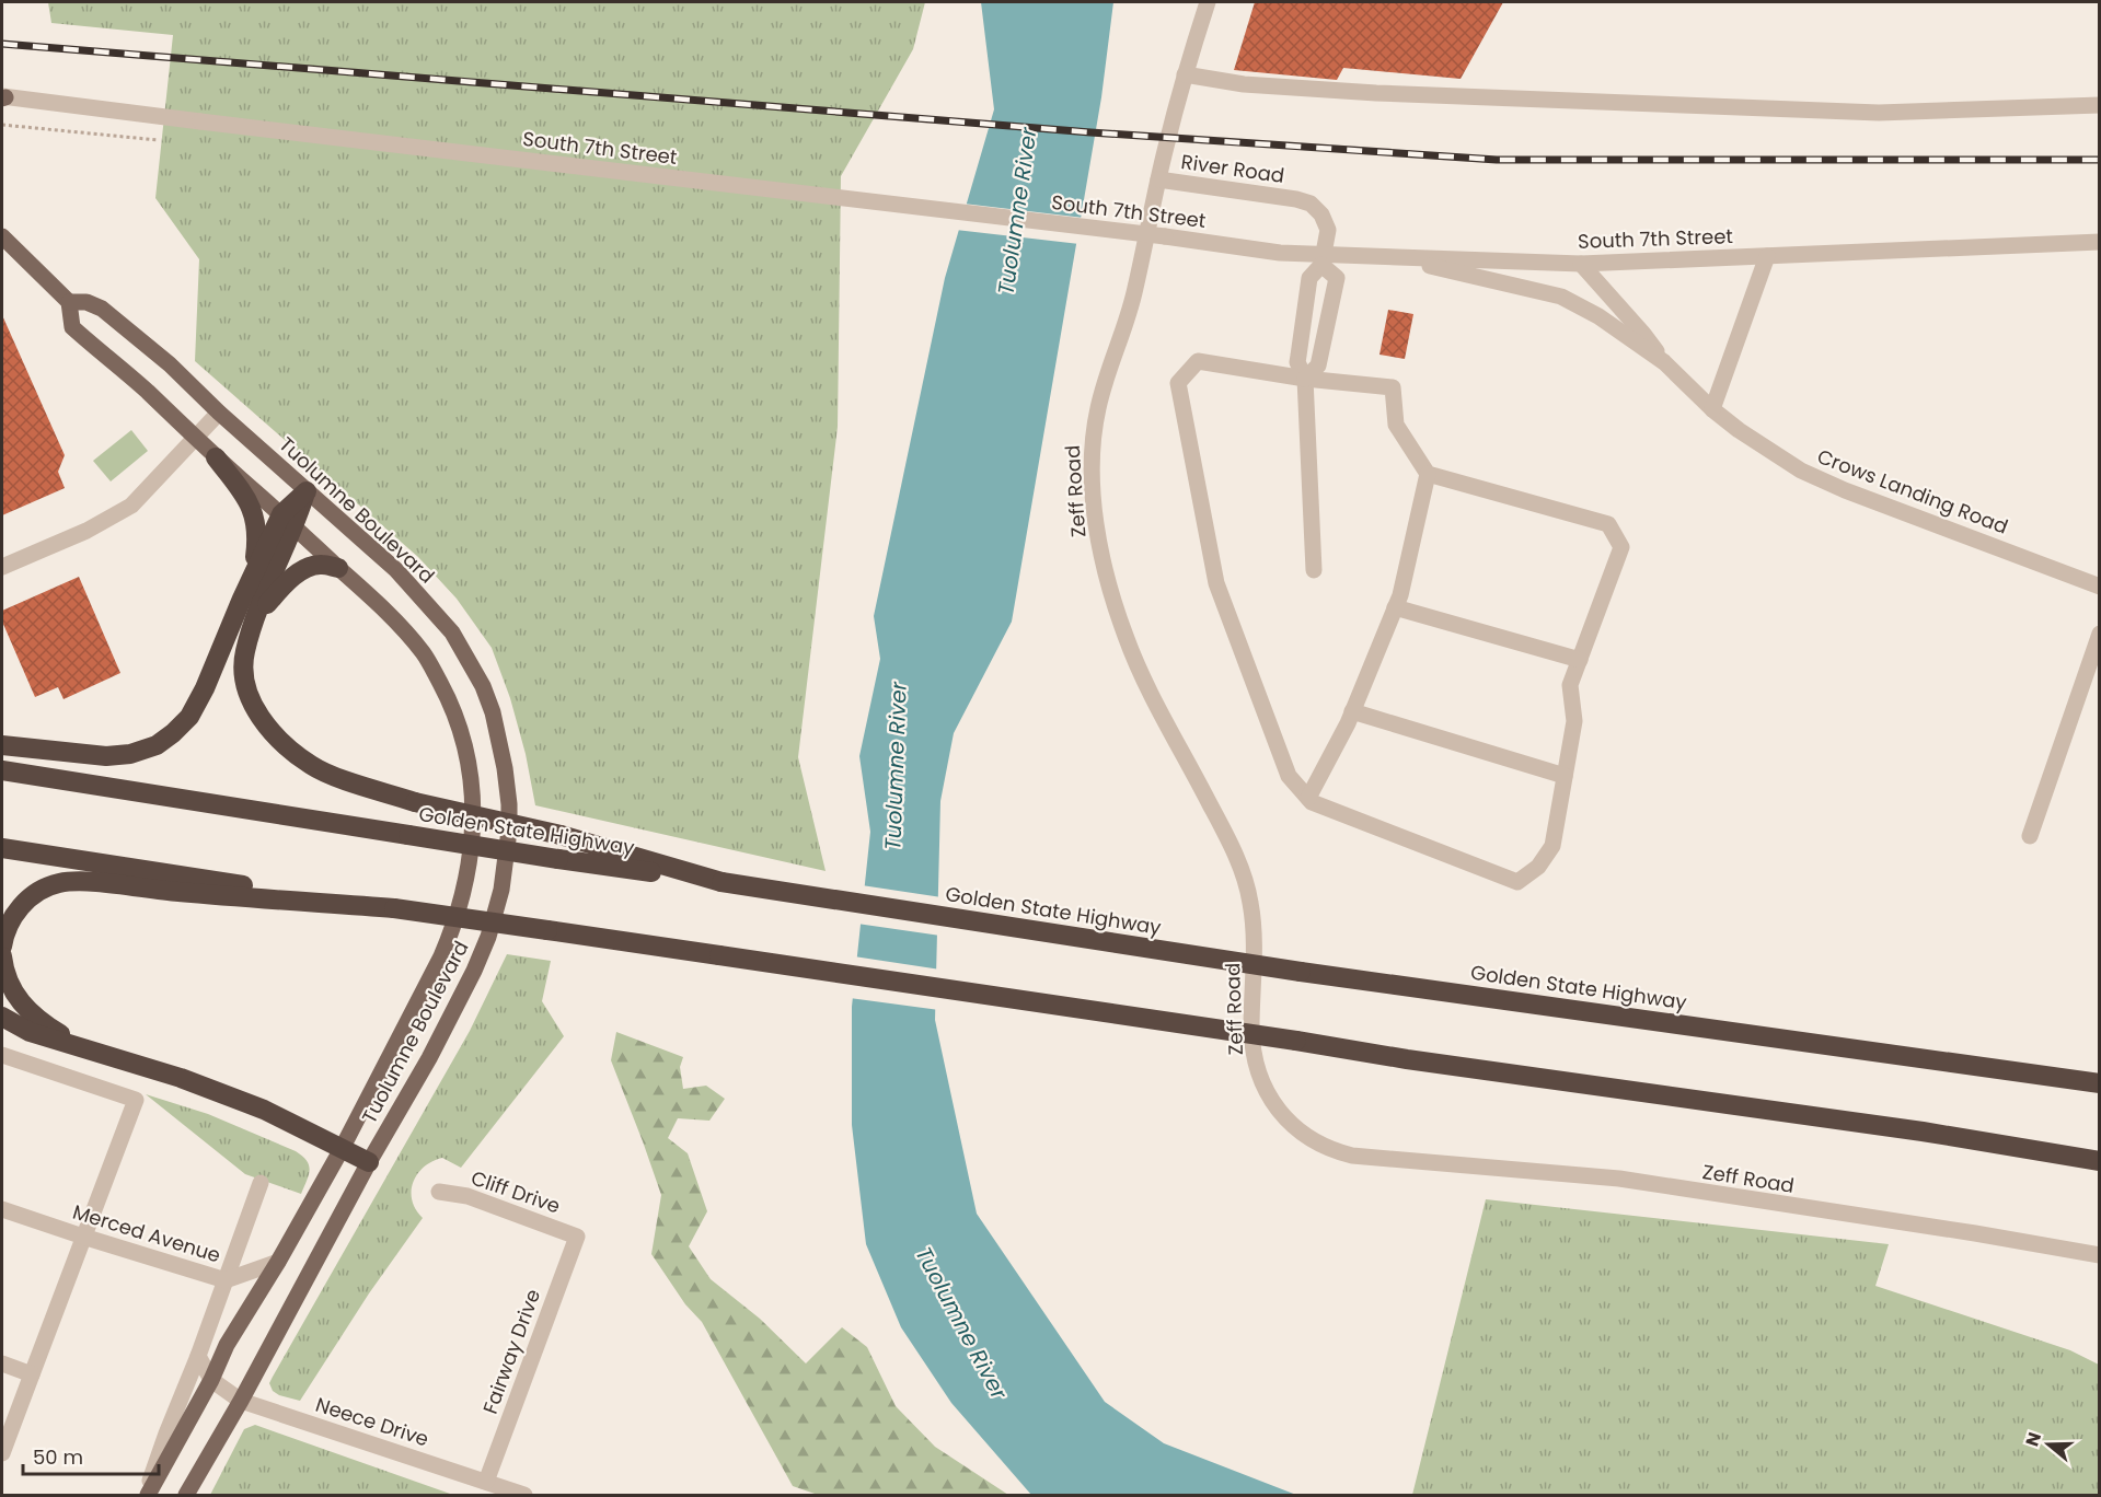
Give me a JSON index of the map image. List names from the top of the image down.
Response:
{
  "streets": {
    "highway": ["Golden State Highway"],
    "main road": ["Tuolumne Boulevard"],
    "street": [
      "South 7th Street",
      "River Road",
      "Zeff Road",
      "Crows Landing Road",
      "Cliff Drive",
      "Merced Avenue",
      "Fairway Drive",
      "Neece Drive"
    ]
  },
  "crossings": [
    ["South 7th Street", "River Road"],
    ["South 7th Street", "Crows Landing Road"],
    ["River Road", "Zeff Road"],
    ["Tuolumne Boulevard", "Merced Avenue"],
    ["Tuolumne Boulevard", "Neece Drive"],
    ["Cliff Drive", "Fairway Drive"],
    ["Fairway Drive", "Neece Drive"]
  ],
  "water": ["Tuolumne River"],
  "scale_bar": "50 m",
  "north": "left"
}
